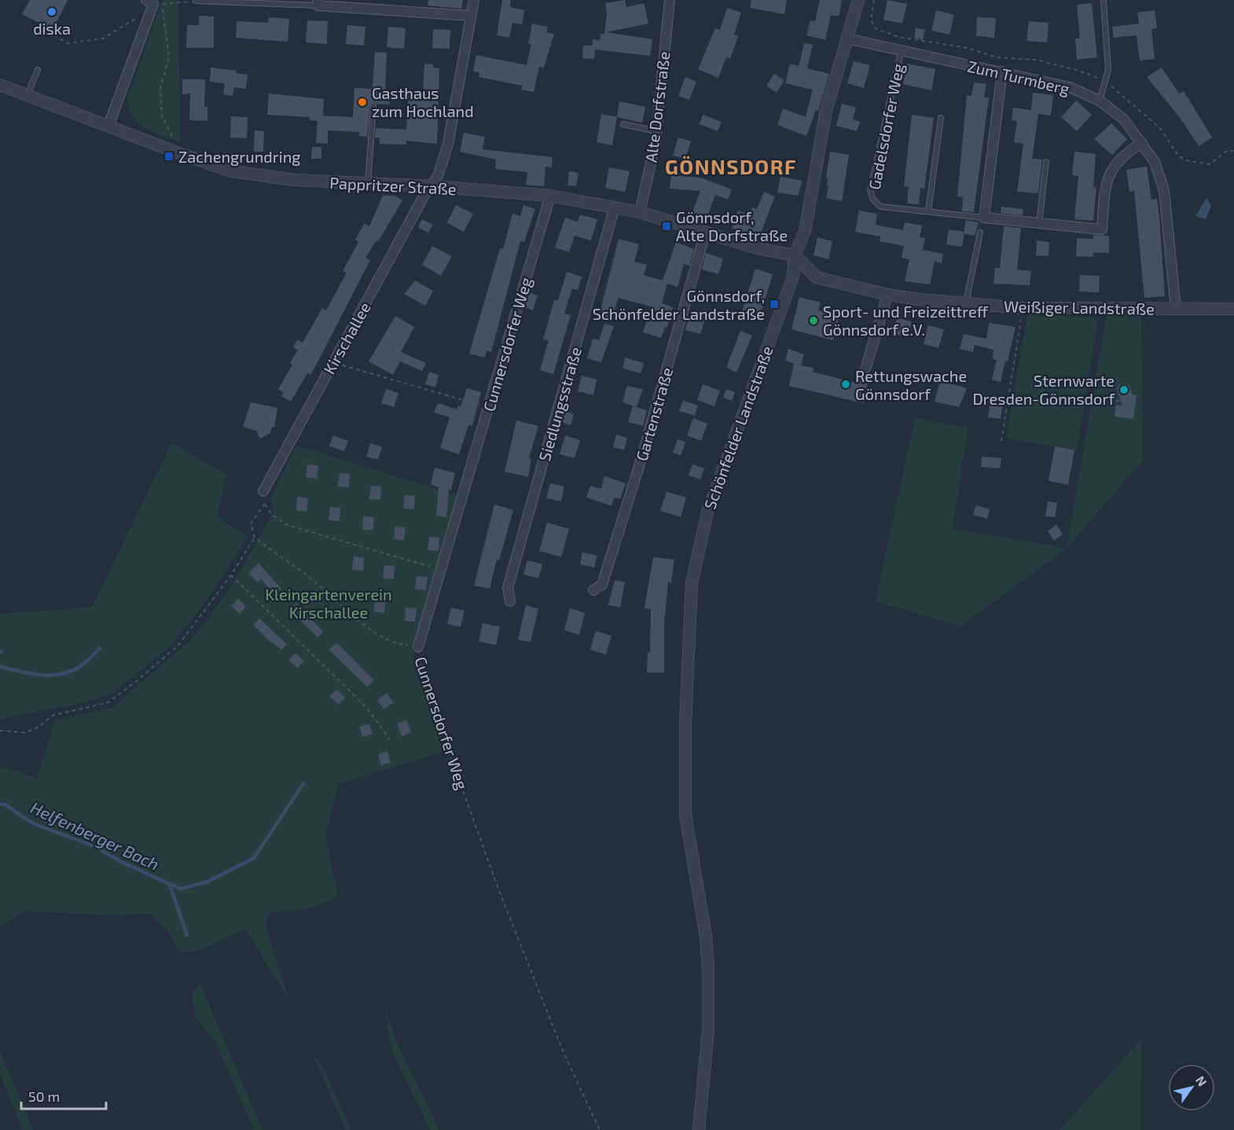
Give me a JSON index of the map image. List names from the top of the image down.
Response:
{
  "streets": {
    "street": [
      "Zum Turmberg",
      "Alte Dorfstraße",
      "Gadelsdorfer Weg",
      "Pappritzer Straße",
      "Weißiger Landstraße",
      "Kirschallee",
      "Cunnersdorfer Weg",
      "Siedlungsstraße",
      "Gartenstraße",
      "Schönfelder Landstraße"
    ]
  },
  "crossings": [
    ["Zum Turmberg", "Gadelsdorfer Weg"],
    ["Zum Turmberg", "Weißiger Landstraße"],
    ["Zum Turmberg", "Schönfelder Landstraße"],
    ["Alte Dorfstraße", "Pappritzer Straße"],
    ["Pappritzer Straße", "Weißiger Landstraße"],
    ["Pappritzer Straße", "Kirschallee"],
    ["Pappritzer Straße", "Cunnersdorfer Weg"],
    ["Pappritzer Straße", "Siedlungsstraße"],
    ["Pappritzer Straße", "Gartenstraße"],
    ["Pappritzer Straße", "Schönfelder Landstraße"],
    ["Weißiger Landstraße", "Schönfelder Landstraße"]
  ],
  "districts": ["GÖNNSDORF"],
  "water": ["Helfenberger Bach"],
  "parks": ["Kleingartenverein Kirschallee"],
  "places": {
    "other": [
      "diska",
      "Gasthaus zum Hochland",
      "Sport- und Freizeittreff Gönnsdorf e.V.",
      "Rettungswache Gönnsdorf",
      "Sternwarte Dresden-Gönnsdorf"
    ],
    "transit": ["Zachengrundring", "Gönnsdorf, Alte Dorfstraße", "Gönnsdorf, Schönfelder Landstraße"]
  },
  "scale_bar": "50 m",
  "north": "top right"
}
